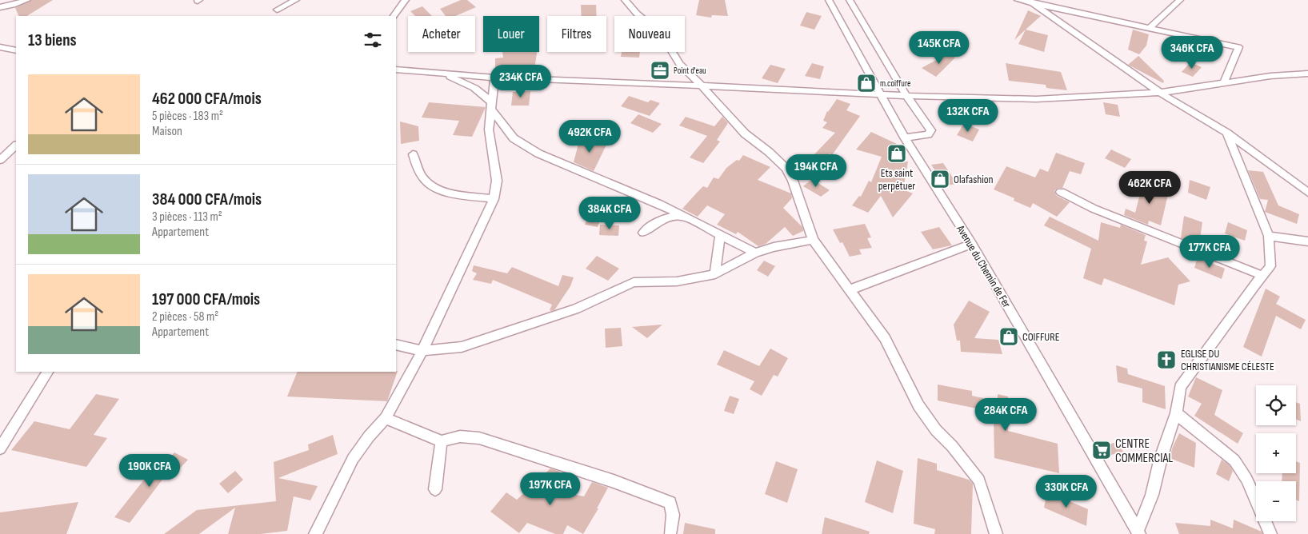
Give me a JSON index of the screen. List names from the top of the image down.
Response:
{
  "streets": {
    "street": ["Avenue du Chemin de Fer"]
  },
  "places": {
    "office": ["Point d'eau"],
    "shop": [
      "m.coiffure",
      "Ets saint perpétuer",
      "Olafashion",
      "COIFFURE"
    ],
    "church": ["EGLISE DU CHRISTIANISME CÉLESTE"],
    "supermarket": ["CENTRE COMMERCIAL"]
  },
  "page": {
    "chip": [
      "Acheter",
      "Louer",
      "Filtres",
      "Nouveau"
    ],
    "heading": "13 biens",
    "price": [
      "145K CFA",
      "346K CFA",
      "234K CFA",
      "132K CFA",
      "492K CFA",
      "194K CFA",
      "462K CFA",
      "384K CFA",
      "177K CFA",
      "284K CFA",
      "190K CFA",
      "197K CFA",
      "330K CFA"
    ],
    "list": [
      {
        "name": "462 000 CFA/mois",
        "note": "5 pièces · 183 m² · Maison"
      },
      {
        "name": "384 000 CFA/mois",
        "note": "3 pièces · 113 m² · Appartement"
      },
      {
        "name": "197 000 CFA/mois",
        "note": "2 pièces · 58 m² · Appartement"
      }
    ],
    "map_buttons": ["+", "−"]
  }
}
